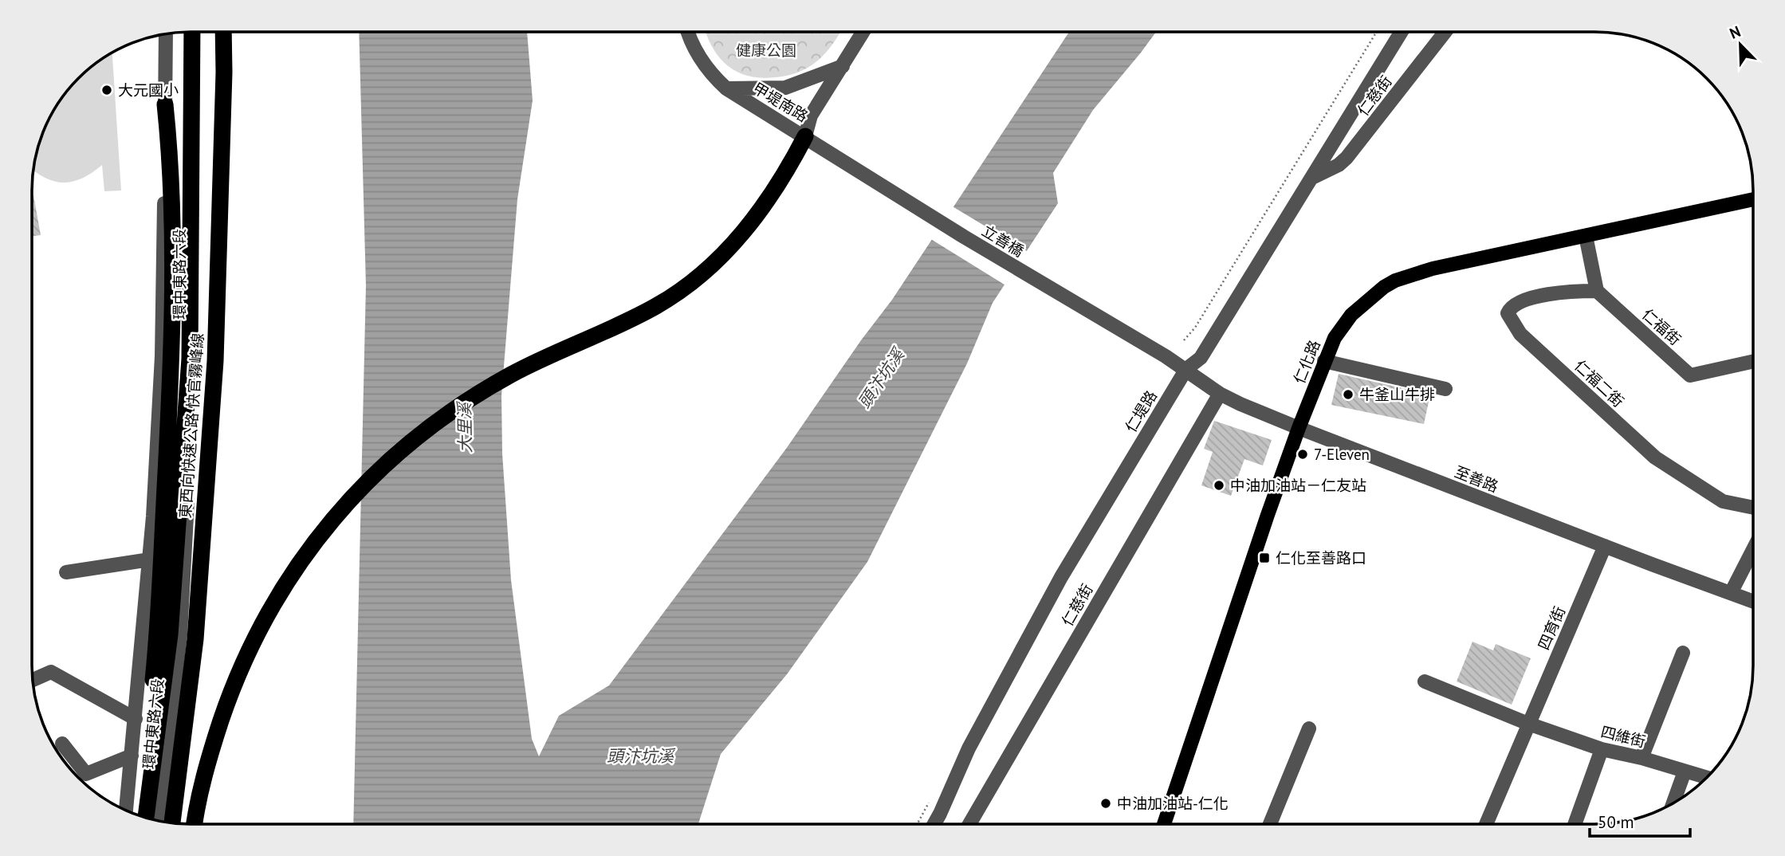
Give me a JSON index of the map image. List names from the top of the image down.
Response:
{
  "streets": {
    "highway": ["東西向快速公路 快官霧峰線"],
    "main road": ["仁化路"],
    "street": [
      "仁慈街",
      "甲堤南路",
      "立善橋",
      "環中東路六段",
      "仁福街",
      "仁福二街",
      "仁堤路",
      "至善路",
      "四育街",
      "四維街"
    ]
  },
  "crossings": [
    ["仁慈街", "仁堤路"],
    ["仁慈街", "至善路"],
    ["甲堤南路", "立善橋"],
    ["立善橋", "仁堤路"],
    ["立善橋", "至善路"],
    ["仁福街", "仁福二街"],
    ["仁化路", "至善路"],
    ["仁堤路", "至善路"],
    ["至善路", "四育街"],
    ["四育街", "四維街"]
  ],
  "water": ["頭汴坑溪", "大里溪"],
  "parks": ["健康公園"],
  "places": {
    "other": [
      "大元國小",
      "牛釜山牛排",
      "7-Eleven",
      "中油加油站－仁友站",
      "中油加油站-仁化"
    ],
    "transit": ["仁化至善路口"]
  },
  "scale_bar": "50 m",
  "north": "top left"
}
